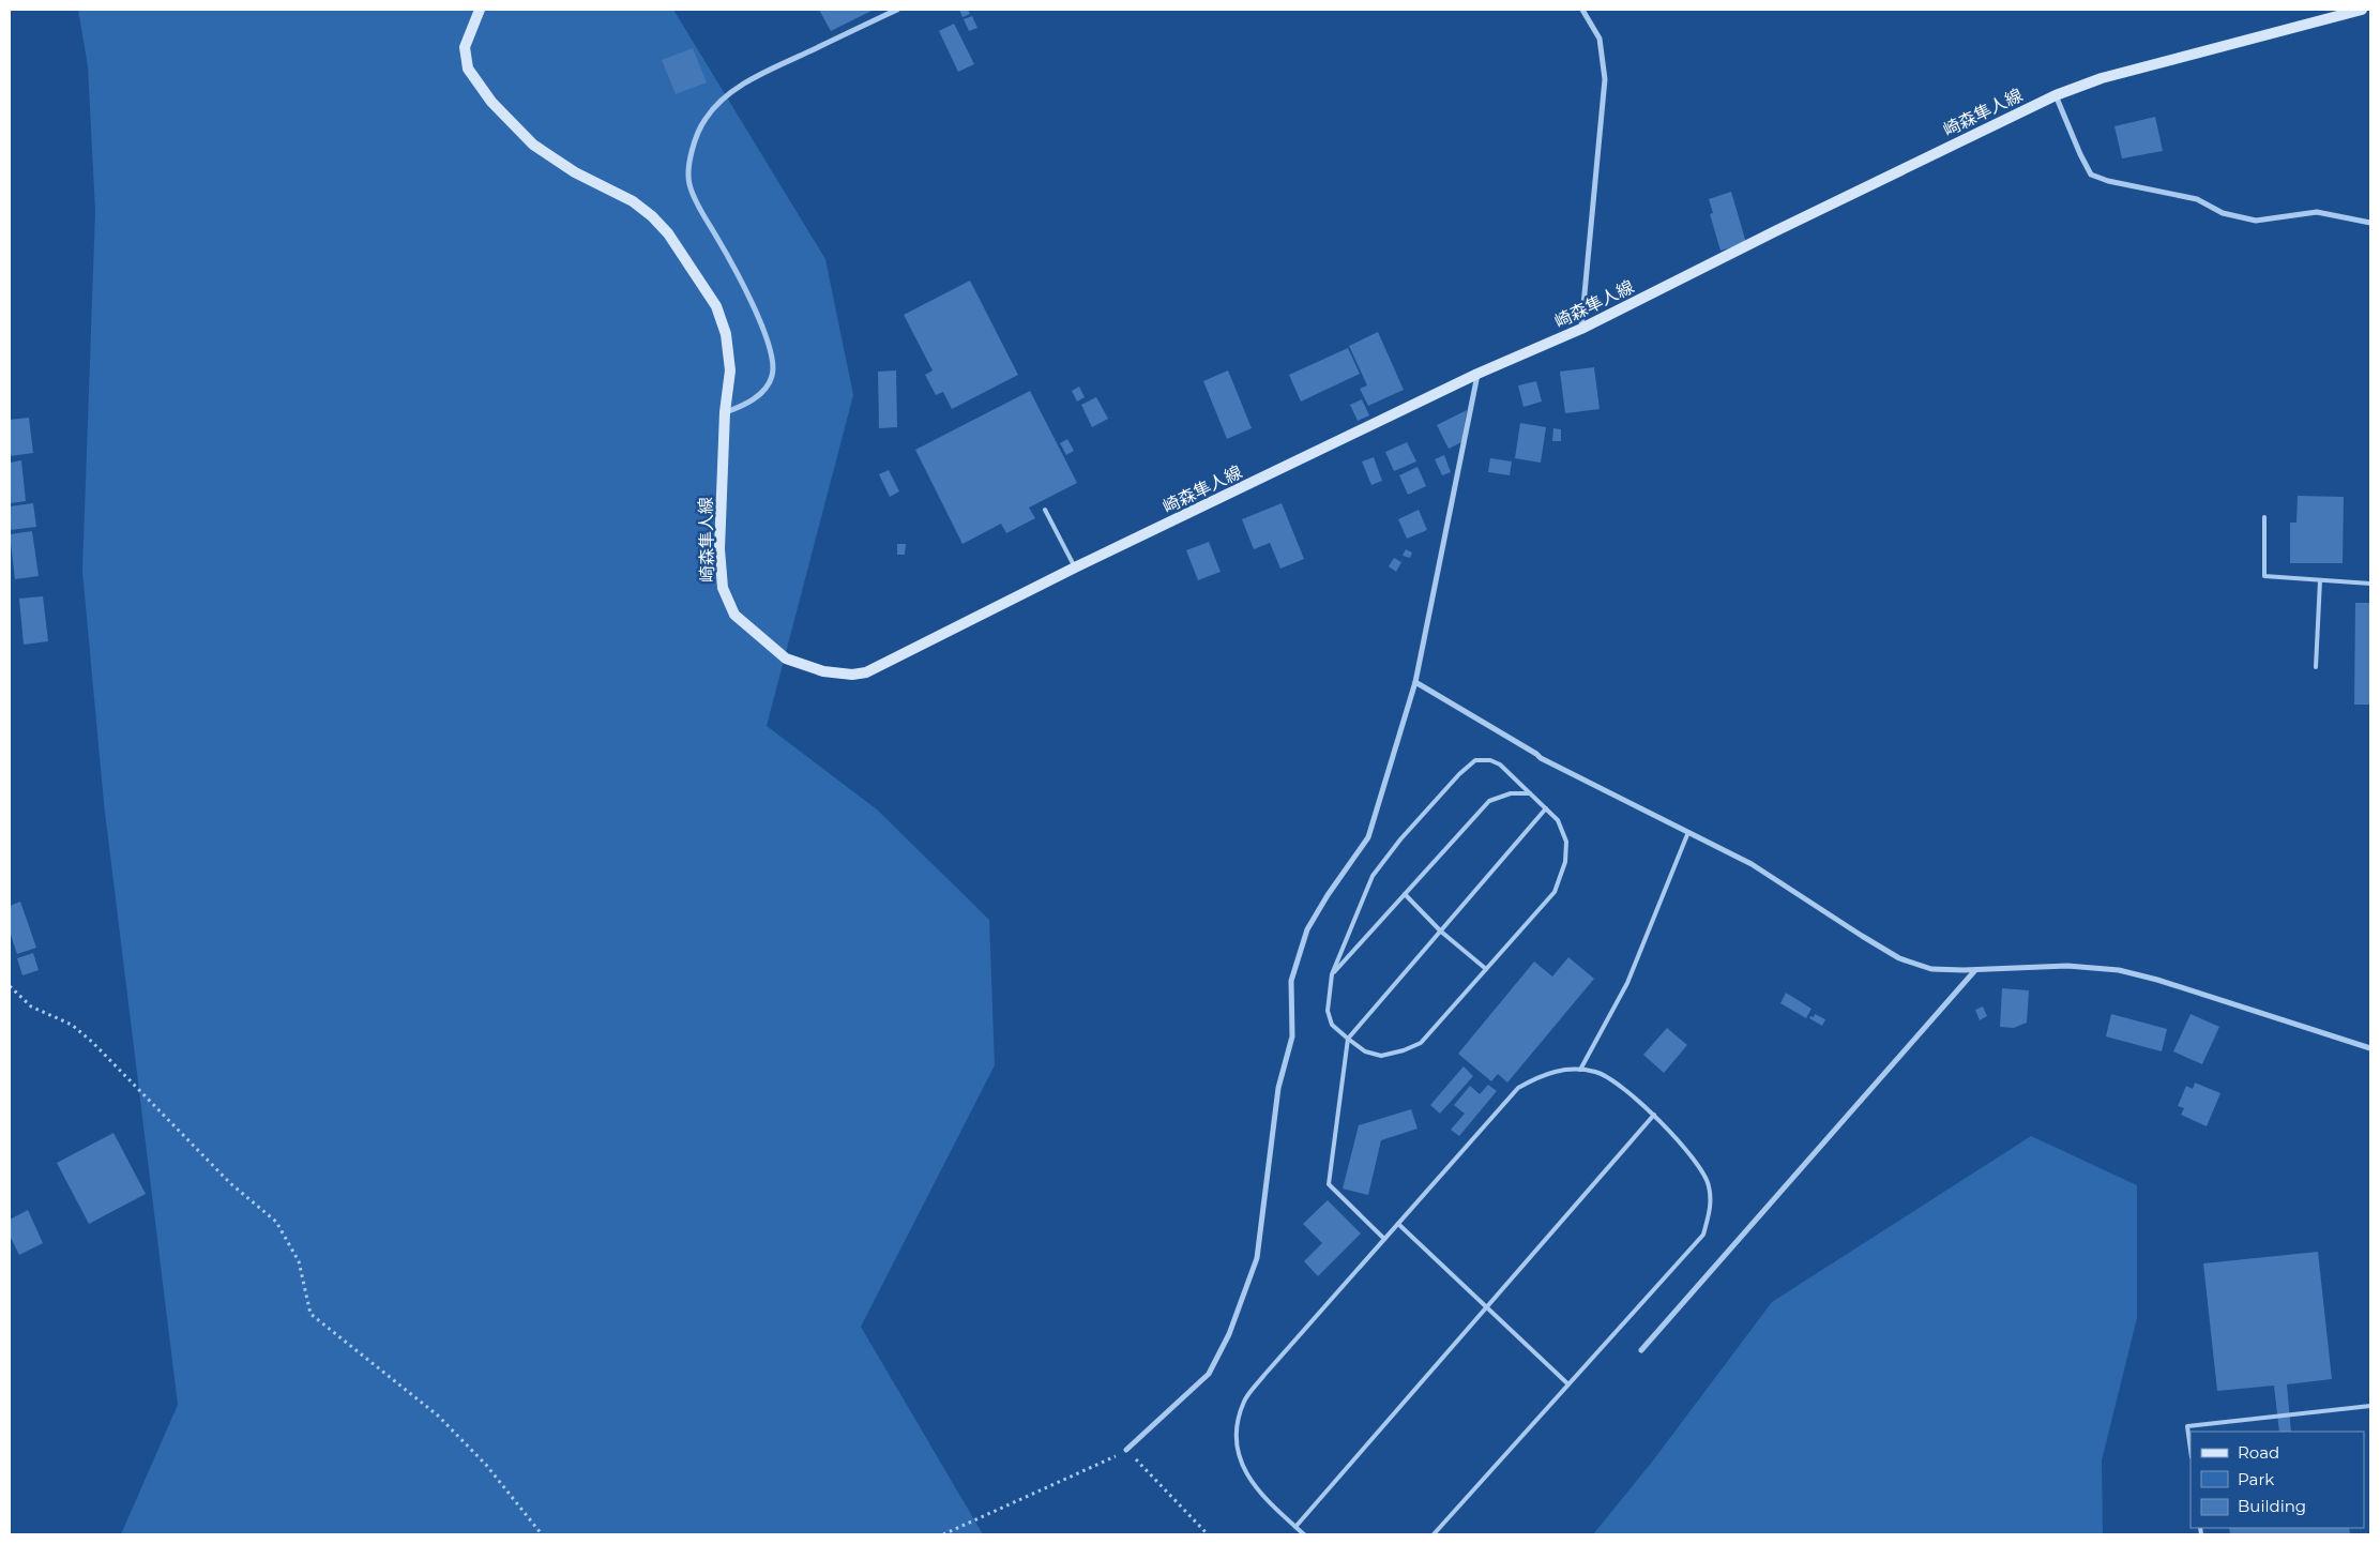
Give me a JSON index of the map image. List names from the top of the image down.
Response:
{
  "streets": {
    "main road": ["崎森隼人線"]
  },
  "legend": ["Road", "Park", "Building"]
}
